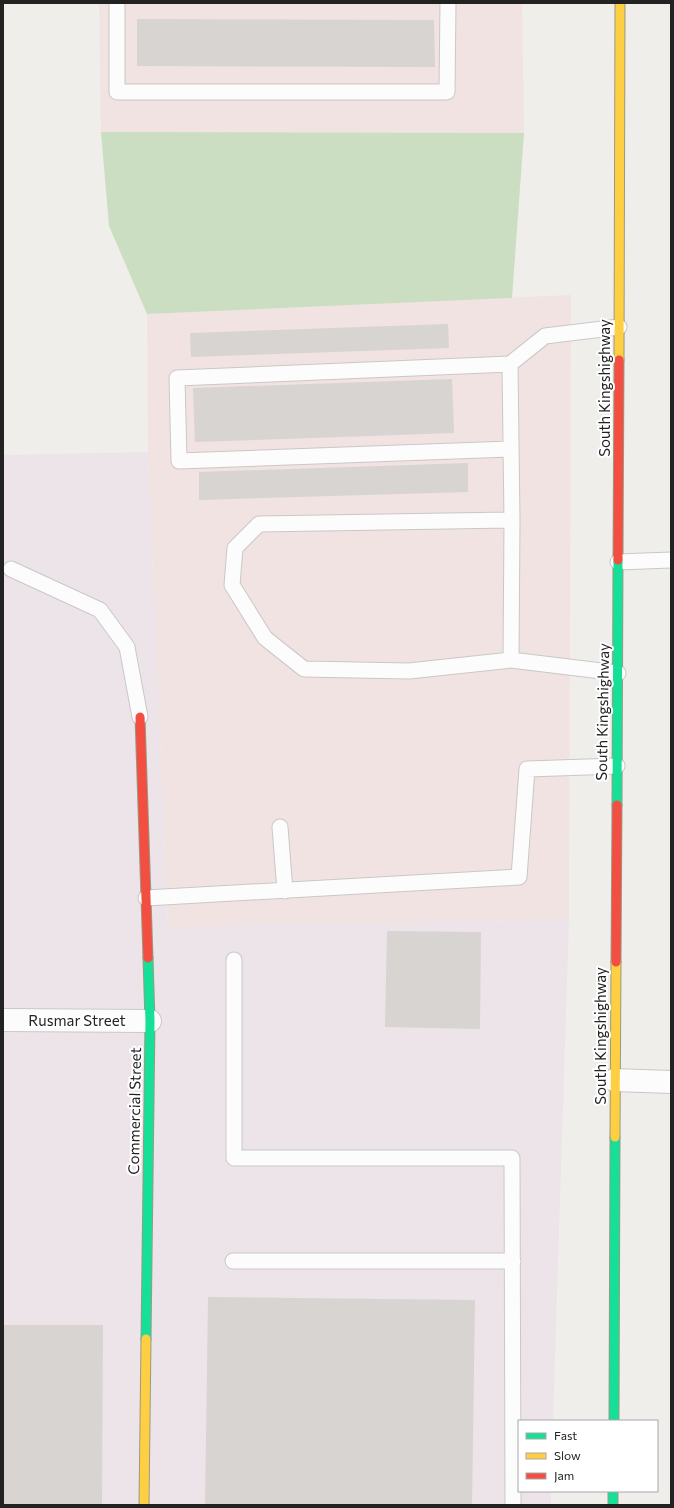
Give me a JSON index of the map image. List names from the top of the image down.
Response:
{
  "streets": {
    "main road": ["South Kingshighway", "Commercial Street"],
    "street": ["Rusmar Street"]
  },
  "crossings": [
    ["Rusmar Street", "Commercial Street"]
  ],
  "legend": ["Fast", "Slow", "Jam"]
}
